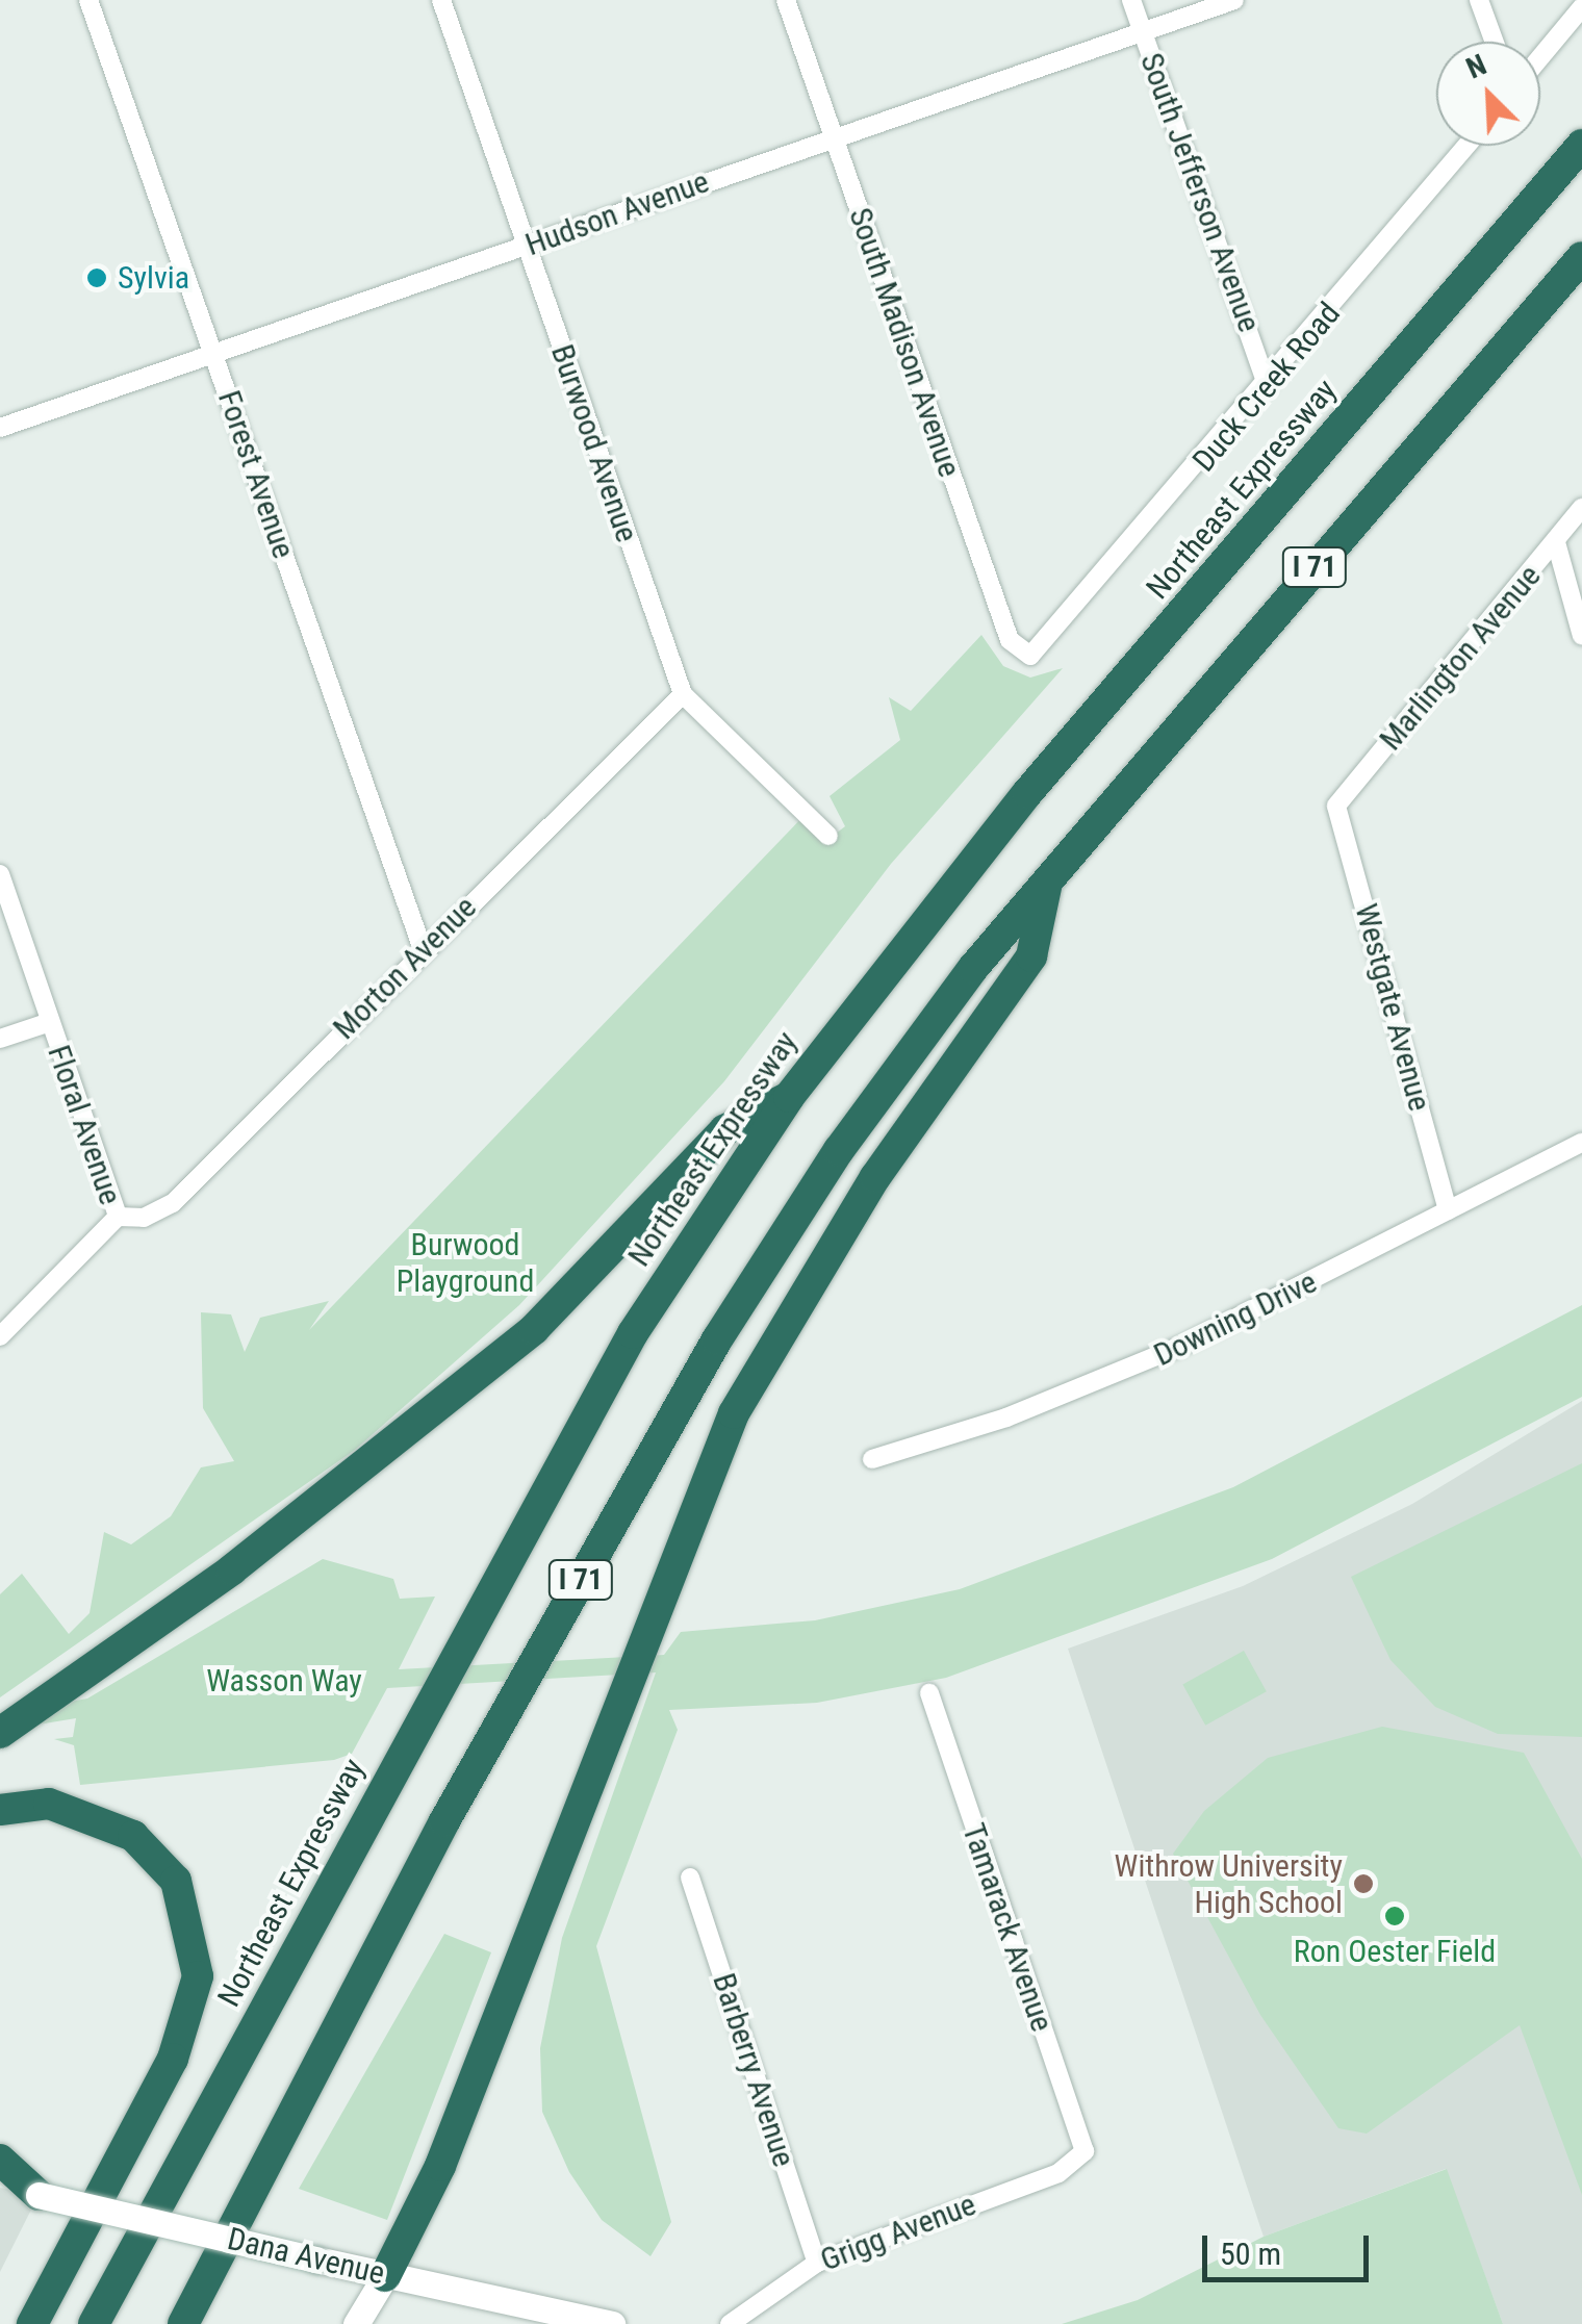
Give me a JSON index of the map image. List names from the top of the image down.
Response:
{
  "streets": {
    "highway": ["Northeast Expressway", "I 71"],
    "street": [
      "South Jefferson Avenue",
      "Hudson Avenue",
      "South Madison Avenue",
      "Duck Creek Road",
      "Burwood Avenue",
      "Forest Avenue",
      "Marlington Avenue",
      "Morton Avenue",
      "Westgate Avenue",
      "Floral Avenue",
      "Downing Drive",
      "Tamarack Avenue",
      "Barberry Avenue",
      "Grigg Avenue",
      "Dana Avenue"
    ]
  },
  "crossings": [
    ["South Jefferson Avenue", "Hudson Avenue"],
    ["South Jefferson Avenue", "Duck Creek Road"],
    ["Hudson Avenue", "South Madison Avenue"],
    ["Hudson Avenue", "Burwood Avenue"],
    ["Hudson Avenue", "Forest Avenue"],
    ["South Madison Avenue", "Duck Creek Road"],
    ["Burwood Avenue", "Morton Avenue"],
    ["Forest Avenue", "Morton Avenue"],
    ["Marlington Avenue", "Westgate Avenue"],
    ["Morton Avenue", "Floral Avenue"],
    ["Westgate Avenue", "Downing Drive"],
    ["Tamarack Avenue", "Grigg Avenue"],
    ["Barberry Avenue", "Grigg Avenue"]
  ],
  "parks": ["Burwood Playground", "Wasson Way"],
  "places": ["Sylvia", "Withrow University High School", "Ron Oester Field"],
  "scale_bar": "50 m",
  "north": "top left"
}
